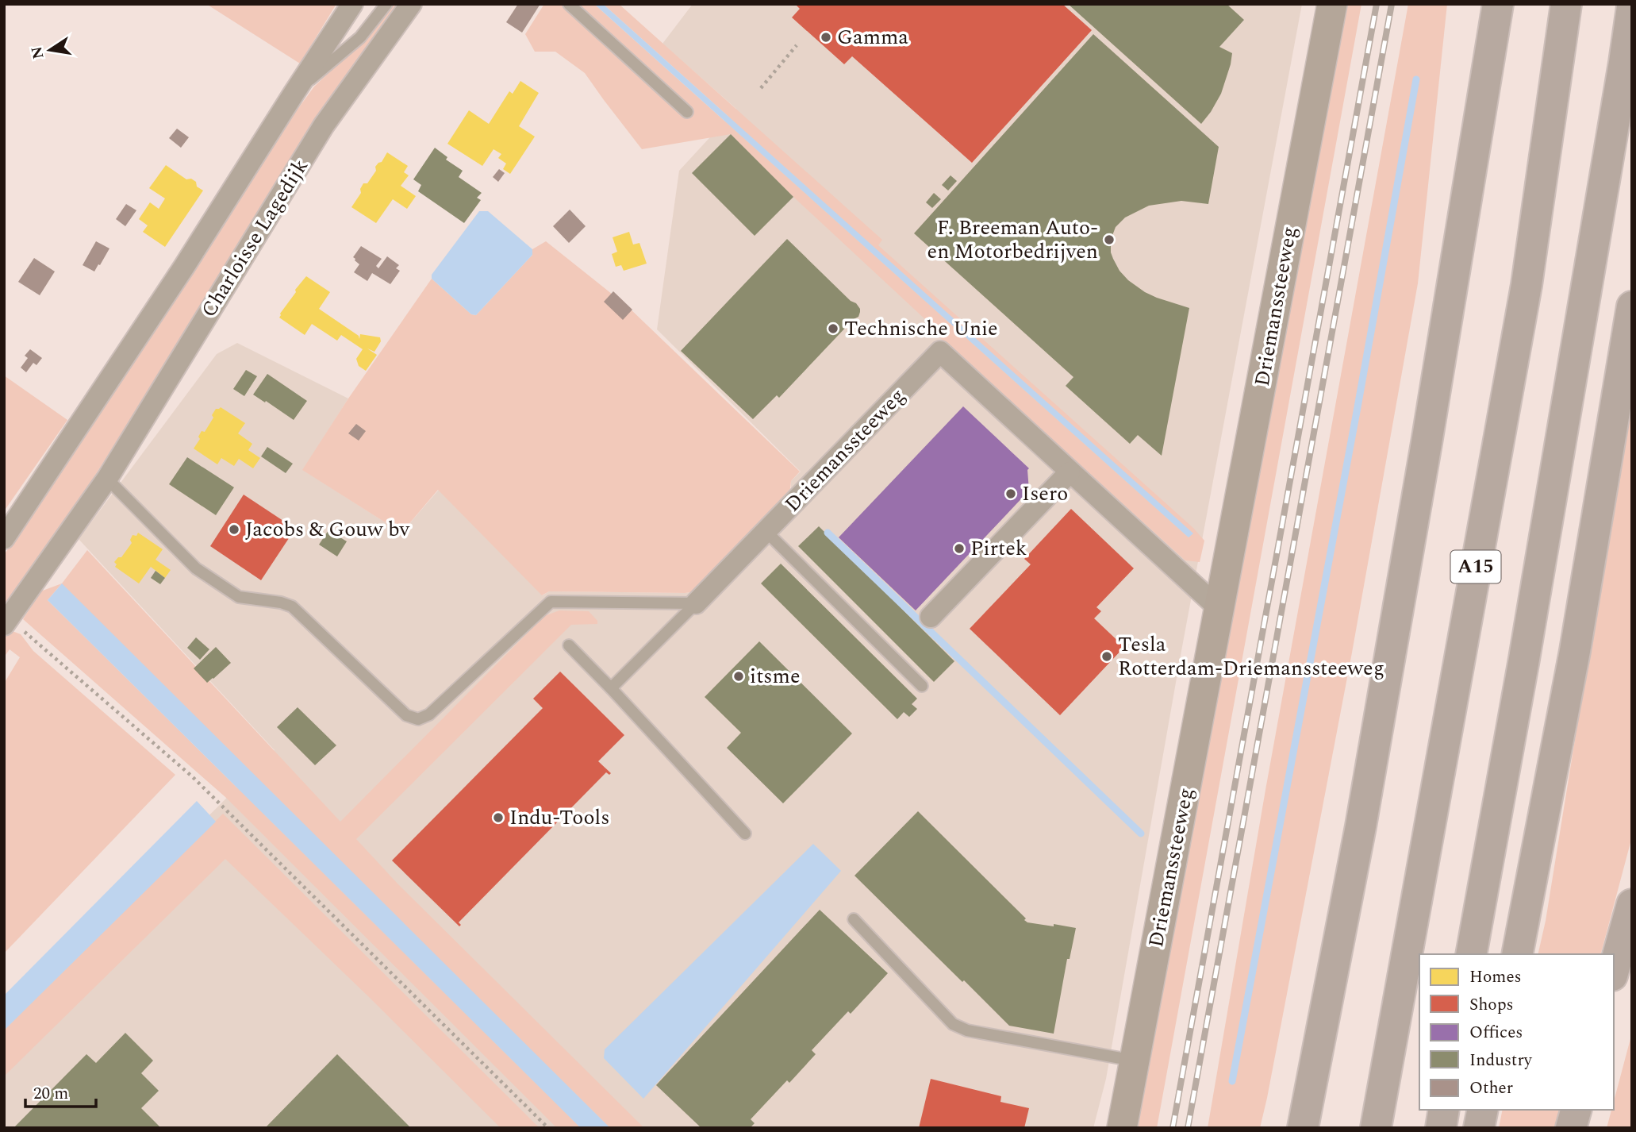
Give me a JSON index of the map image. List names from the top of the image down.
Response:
{
  "streets": {
    "highway": ["A15"],
    "main road": ["Driemanssteeweg"],
    "street": ["Charloisse Lagedijk"]
  },
  "places": [
    "Gamma",
    "F. Breeman Auto- en Motorbedrijven",
    "Technische Unie",
    "Isero",
    "Jacobs & Gouw bv",
    "Pirtek",
    "Tesla Rotterdam-Driemanssteeweg",
    "itsme",
    "Indu-Tools"
  ],
  "legend": [
    "Homes",
    "Shops",
    "Offices",
    "Industry",
    "Other"
  ],
  "scale_bar": "20 m",
  "north": "left"
}
